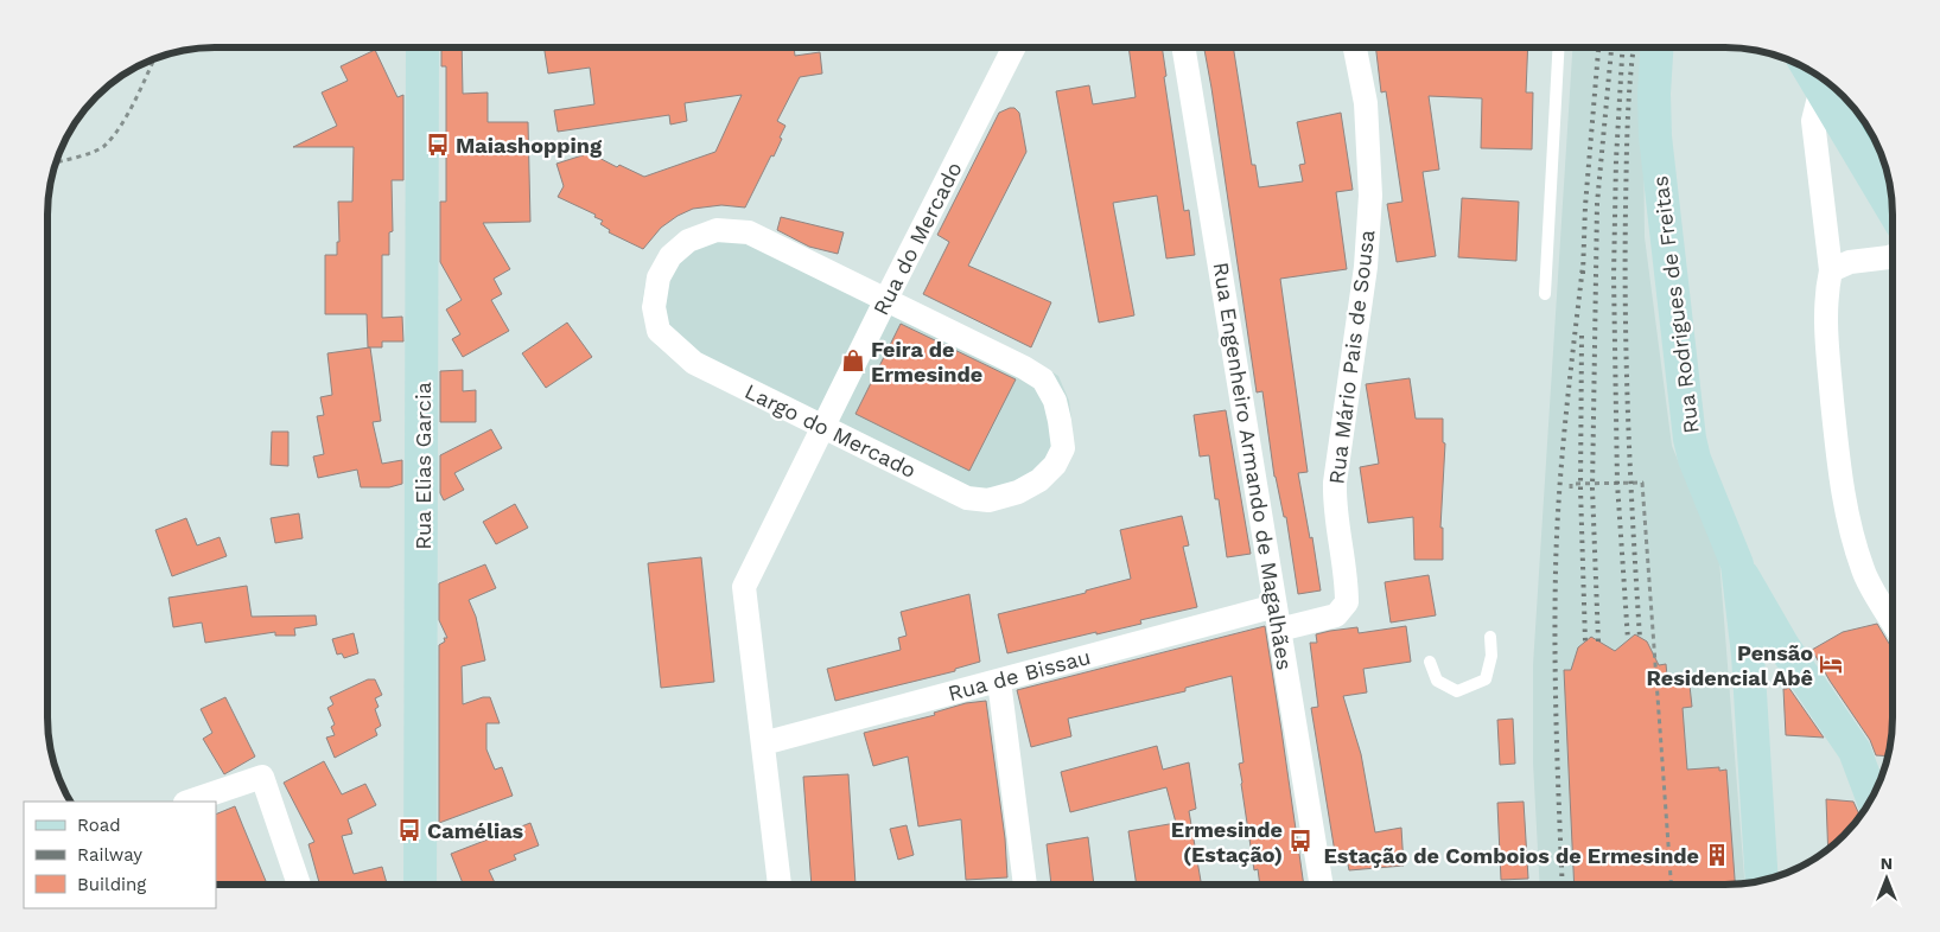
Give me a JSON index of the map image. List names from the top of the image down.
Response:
{
  "streets": {
    "main road": ["Rua Rodrigues de Freitas", "Rua Elias Garcia"],
    "street": [
      "Rua do Mercado",
      "Rua Mário Pais de Sousa",
      "Largo do Mercado",
      "Rua Engenheiro Armando de Magalhães",
      "Rua de Bissau"
    ]
  },
  "crossings": [
    ["Rua do Mercado", "Largo do Mercado"],
    ["Rua do Mercado", "Rua de Bissau"],
    ["Rua Mário Pais de Sousa", "Rua Engenheiro Armando de Magalhães"],
    ["Rua Mário Pais de Sousa", "Rua de Bissau"],
    ["Rua Engenheiro Armando de Magalhães", "Rua de Bissau"]
  ],
  "places": {
    "bus stop": ["Maiashopping", "Camélias", "Ermesinde (Estação)"],
    "shop": ["Feira de Ermesinde"],
    "hotel": ["Pensão Residencial Abê"],
    "building": ["Estação de Comboios de Ermesinde"]
  },
  "legend": ["Road", "Railway", "Building"],
  "north": "top"
}
